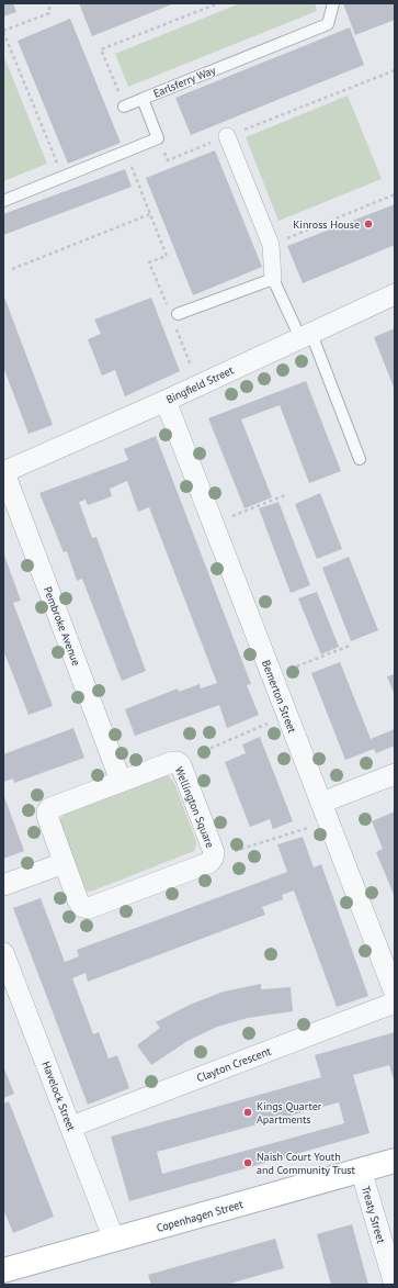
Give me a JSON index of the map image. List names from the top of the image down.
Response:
{
  "streets": {
    "main road": ["Copenhagen Street"],
    "street": [
      "Bingfield Street",
      "Pembroke Avenue",
      "Bemerton Street",
      "Wellington Square",
      "Clayton Crescent",
      "Havelock Street",
      "Treaty Street"
    ],
    "lane": ["Earlsferry Way"]
  },
  "crossings": [
    ["Bingfield Street", "Pembroke Avenue"],
    ["Bingfield Street", "Bemerton Street"],
    ["Pembroke Avenue", "Wellington Square"],
    ["Clayton Crescent", "Havelock Street"],
    ["Havelock Street", "Copenhagen Street"],
    ["Treaty Street", "Copenhagen Street"]
  ],
  "places": ["Kinross House", "Kings Quarter Apartments", "Naish Court Youth and Community Trust"]
}
